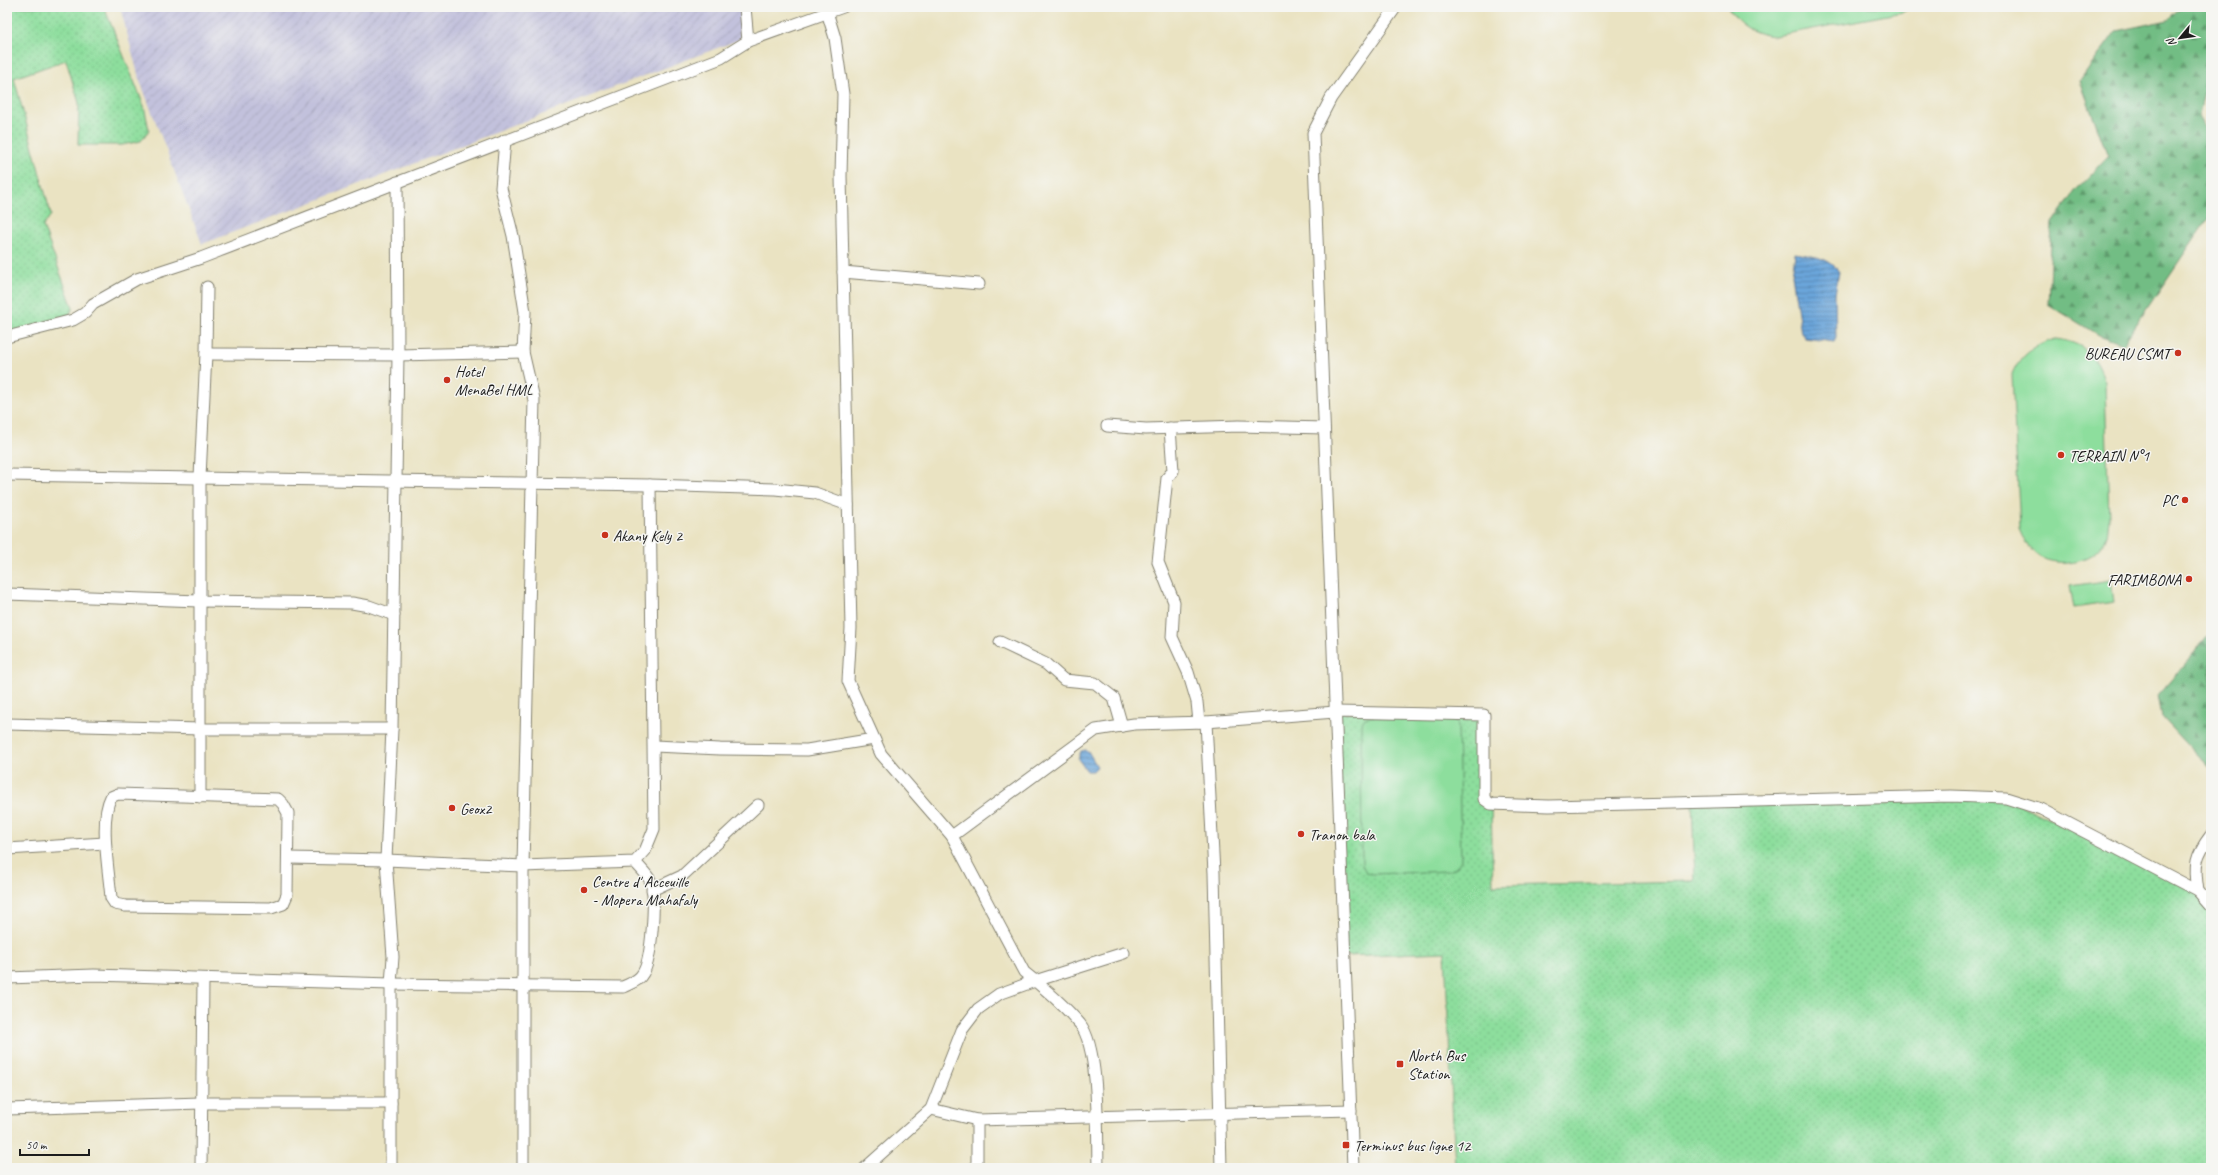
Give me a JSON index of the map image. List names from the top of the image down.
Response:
{
  "places": {
    "other": [
      "BUREAU CSMT",
      "Hotel MenaBel HML",
      "TERRAIN N°1",
      "PC",
      "Akany Kely 2",
      "FARIMBONA",
      "Geox2",
      "Tranon bala",
      "Centre d' Acceuille - Mopera Mahafaly"
    ],
    "transit": ["North Bus Station", "Terminus bus ligne 12"]
  },
  "scale_bar": "50 m",
  "north": "bottom left"
}
